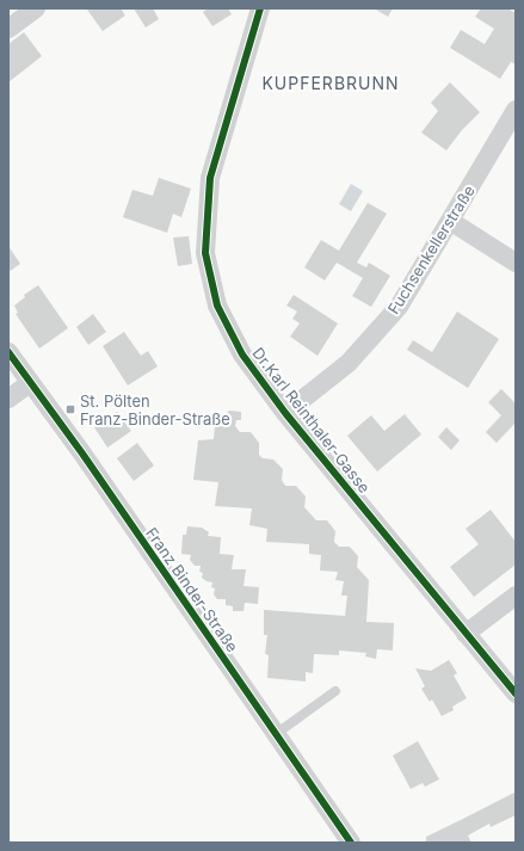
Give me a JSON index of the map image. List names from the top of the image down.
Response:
{
  "streets": {
    "street": ["Fuchsenkellerstraße", "Dr.Karl Reinthaler-Gasse", "Franz Binder-Straße"]
  },
  "crossings": [
    ["Fuchsenkellerstraße", "Dr.Karl Reinthaler-Gasse"]
  ],
  "districts": ["KUPFERBRUNN"],
  "places": {
    "transit": ["St. Pölten Franz-Binder-Straße"]
  }
}
